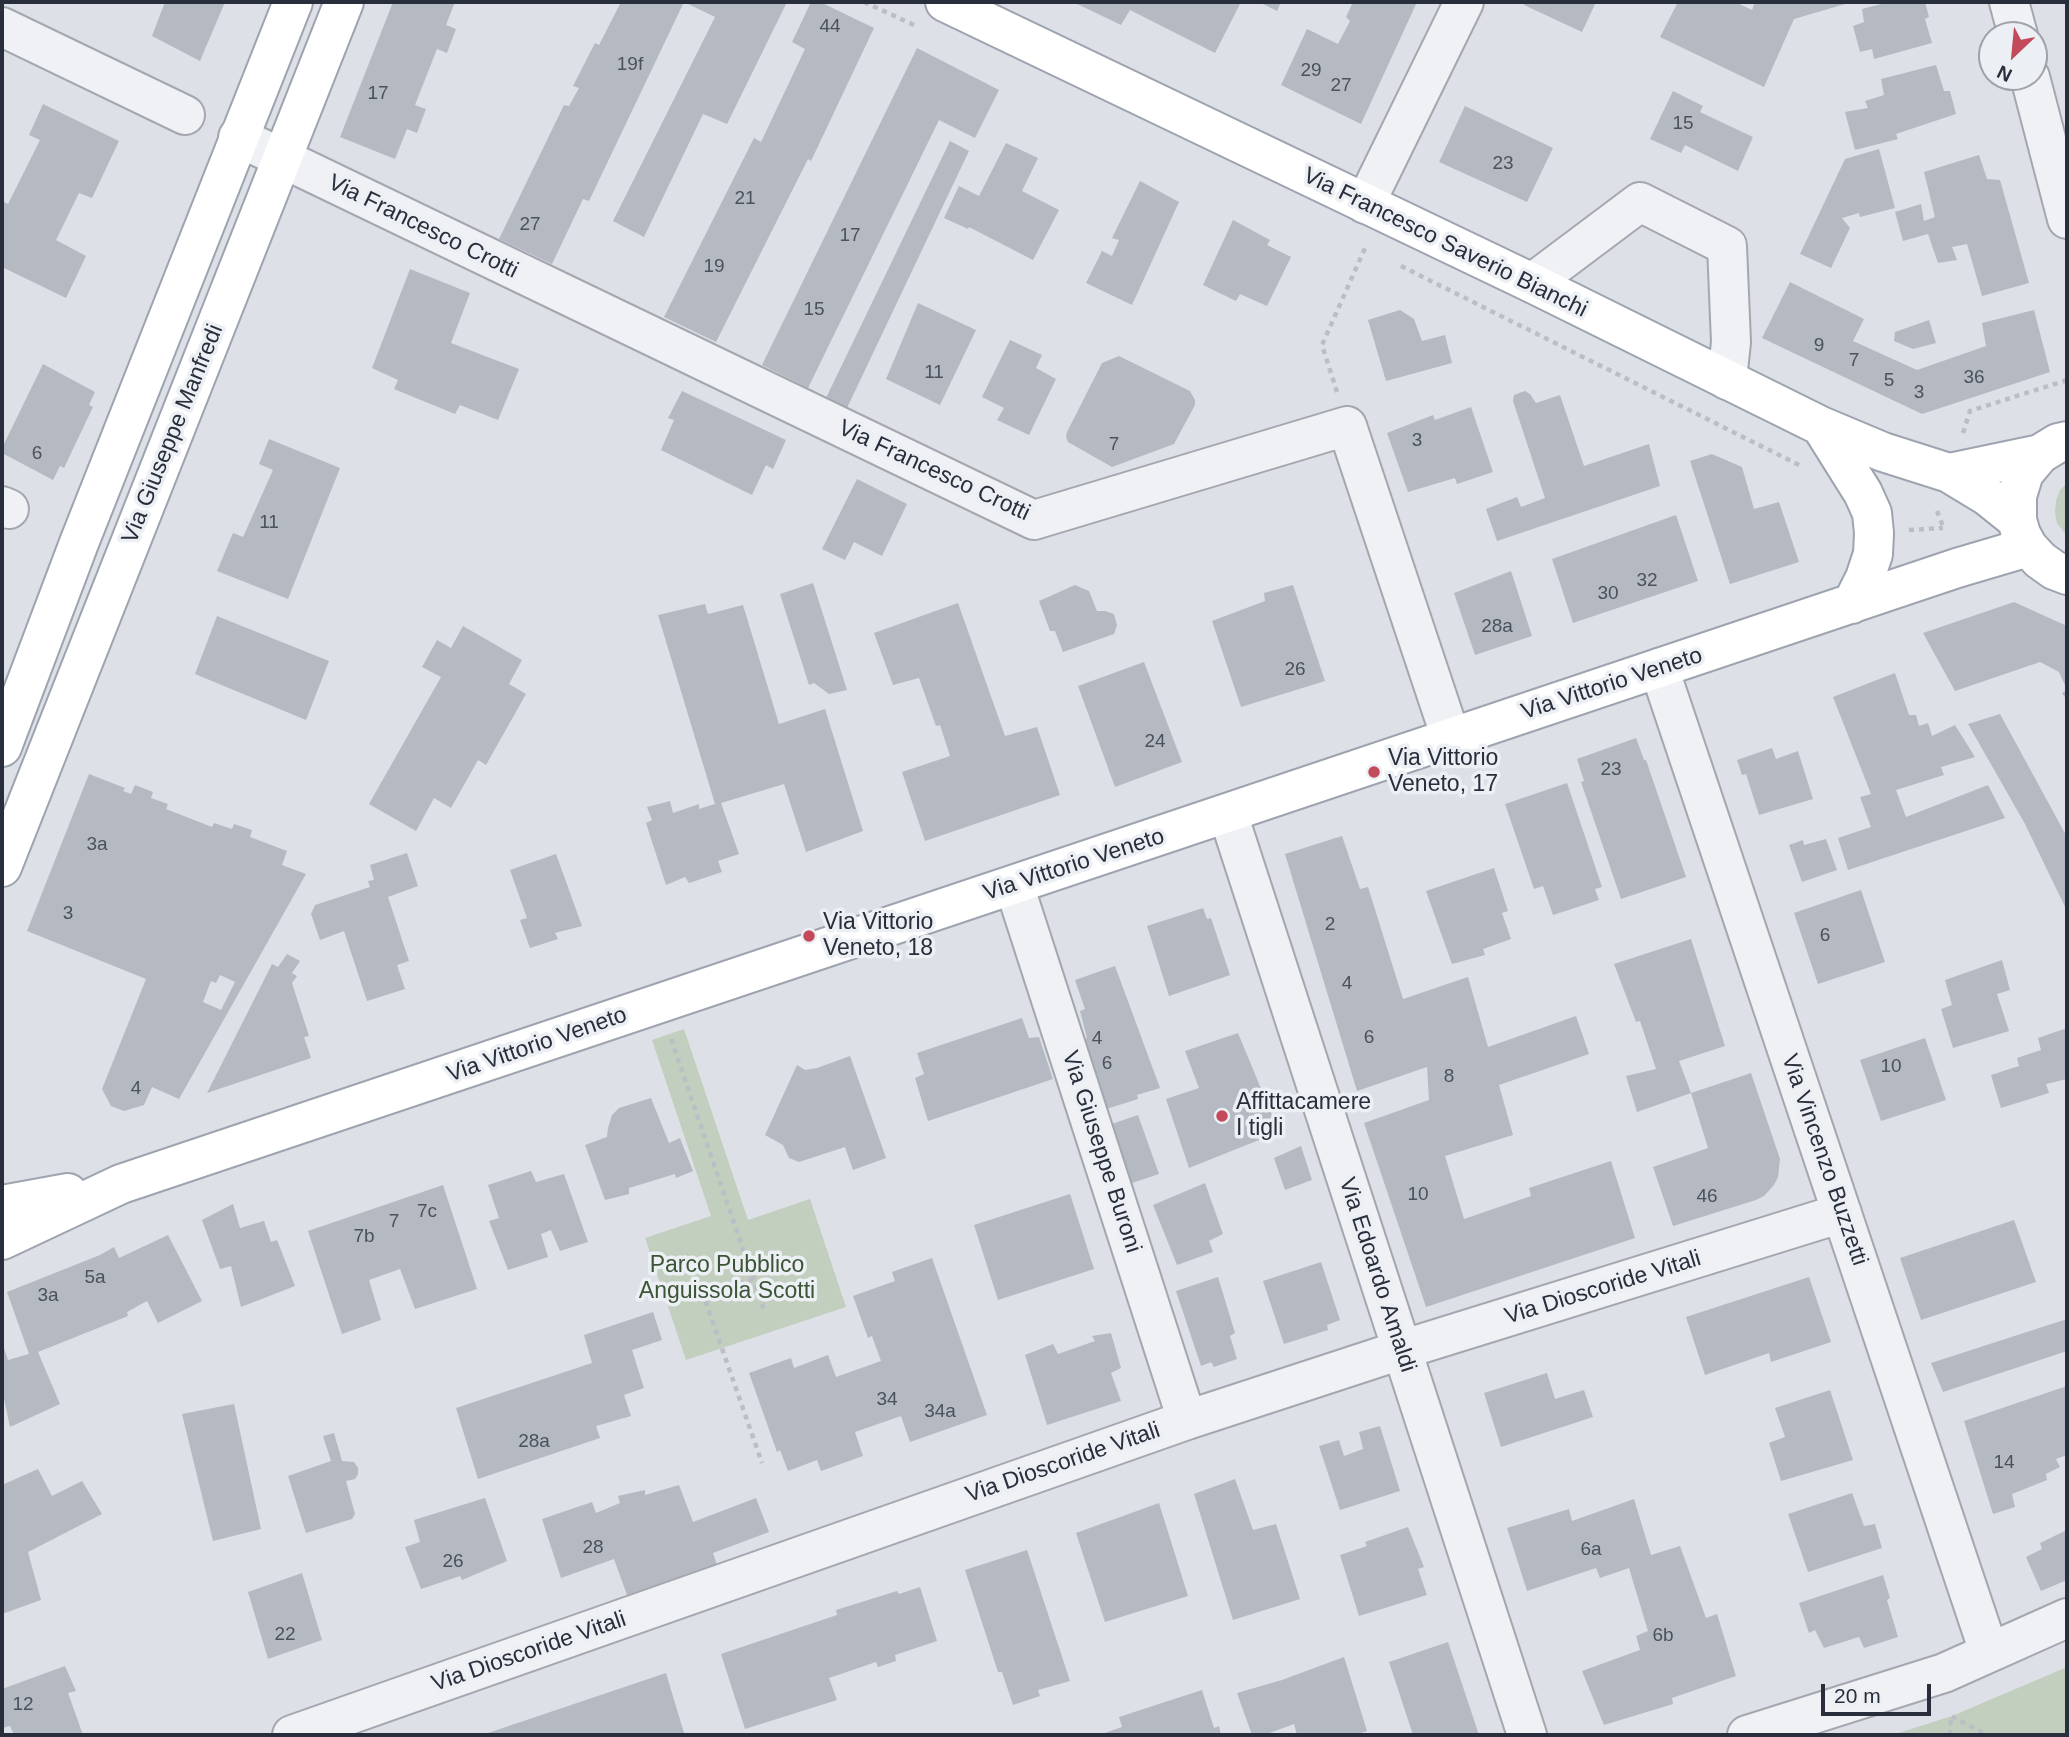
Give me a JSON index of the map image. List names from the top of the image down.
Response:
{
  "streets": {
    "main road": ["Via Francesco Saverio Bianchi", "Via Giuseppe Manfredi", "Via Vittorio Veneto"],
    "street": [
      "Via Francesco Crotti",
      "Via Giuseppe Buroni",
      "Via Vincenzo Buzzetti",
      "Via Edoardo Amaldi",
      "Via Dioscoride Vitali"
    ]
  },
  "crossings": [
    ["Via Francesco Crotti", "Via Giuseppe Manfredi"],
    ["Via Francesco Saverio Bianchi", "Via Vittorio Veneto"],
    ["Via Vittorio Veneto", "Via Giuseppe Buroni"],
    ["Via Vittorio Veneto", "Via Vincenzo Buzzetti"],
    ["Via Vittorio Veneto", "Via Edoardo Amaldi"],
    ["Via Giuseppe Buroni", "Via Dioscoride Vitali"],
    ["Via Vincenzo Buzzetti", "Via Dioscoride Vitali"],
    ["Via Edoardo Amaldi", "Via Dioscoride Vitali"]
  ],
  "parks": ["Parco Pubblico Anguissola Scotti"],
  "places": ["Via Vittorio Veneto, 17", "Via Vittorio Veneto, 18", "Affittacamere I tigli"],
  "house_numbers": [
    "44",
    "19f",
    "29",
    "27",
    "17",
    "15",
    "23",
    "21",
    "27",
    "17",
    "19",
    "15",
    "9",
    "7",
    "11",
    "36",
    "5",
    "3",
    "3",
    "7",
    "6",
    "11",
    "32",
    "30",
    "28a",
    "26",
    "24",
    "23",
    "3a",
    "3",
    "2",
    "6",
    "4",
    "6",
    "4",
    "6",
    "10",
    "8",
    "4",
    "10",
    "46",
    "7c",
    "7",
    "7b",
    "5a",
    "3a",
    "34",
    "34a",
    "28a",
    "14",
    "28",
    "6a",
    "26",
    "22",
    "6b",
    "12"
  ],
  "scale_bar": "20 m",
  "north": "bottom left"
}
